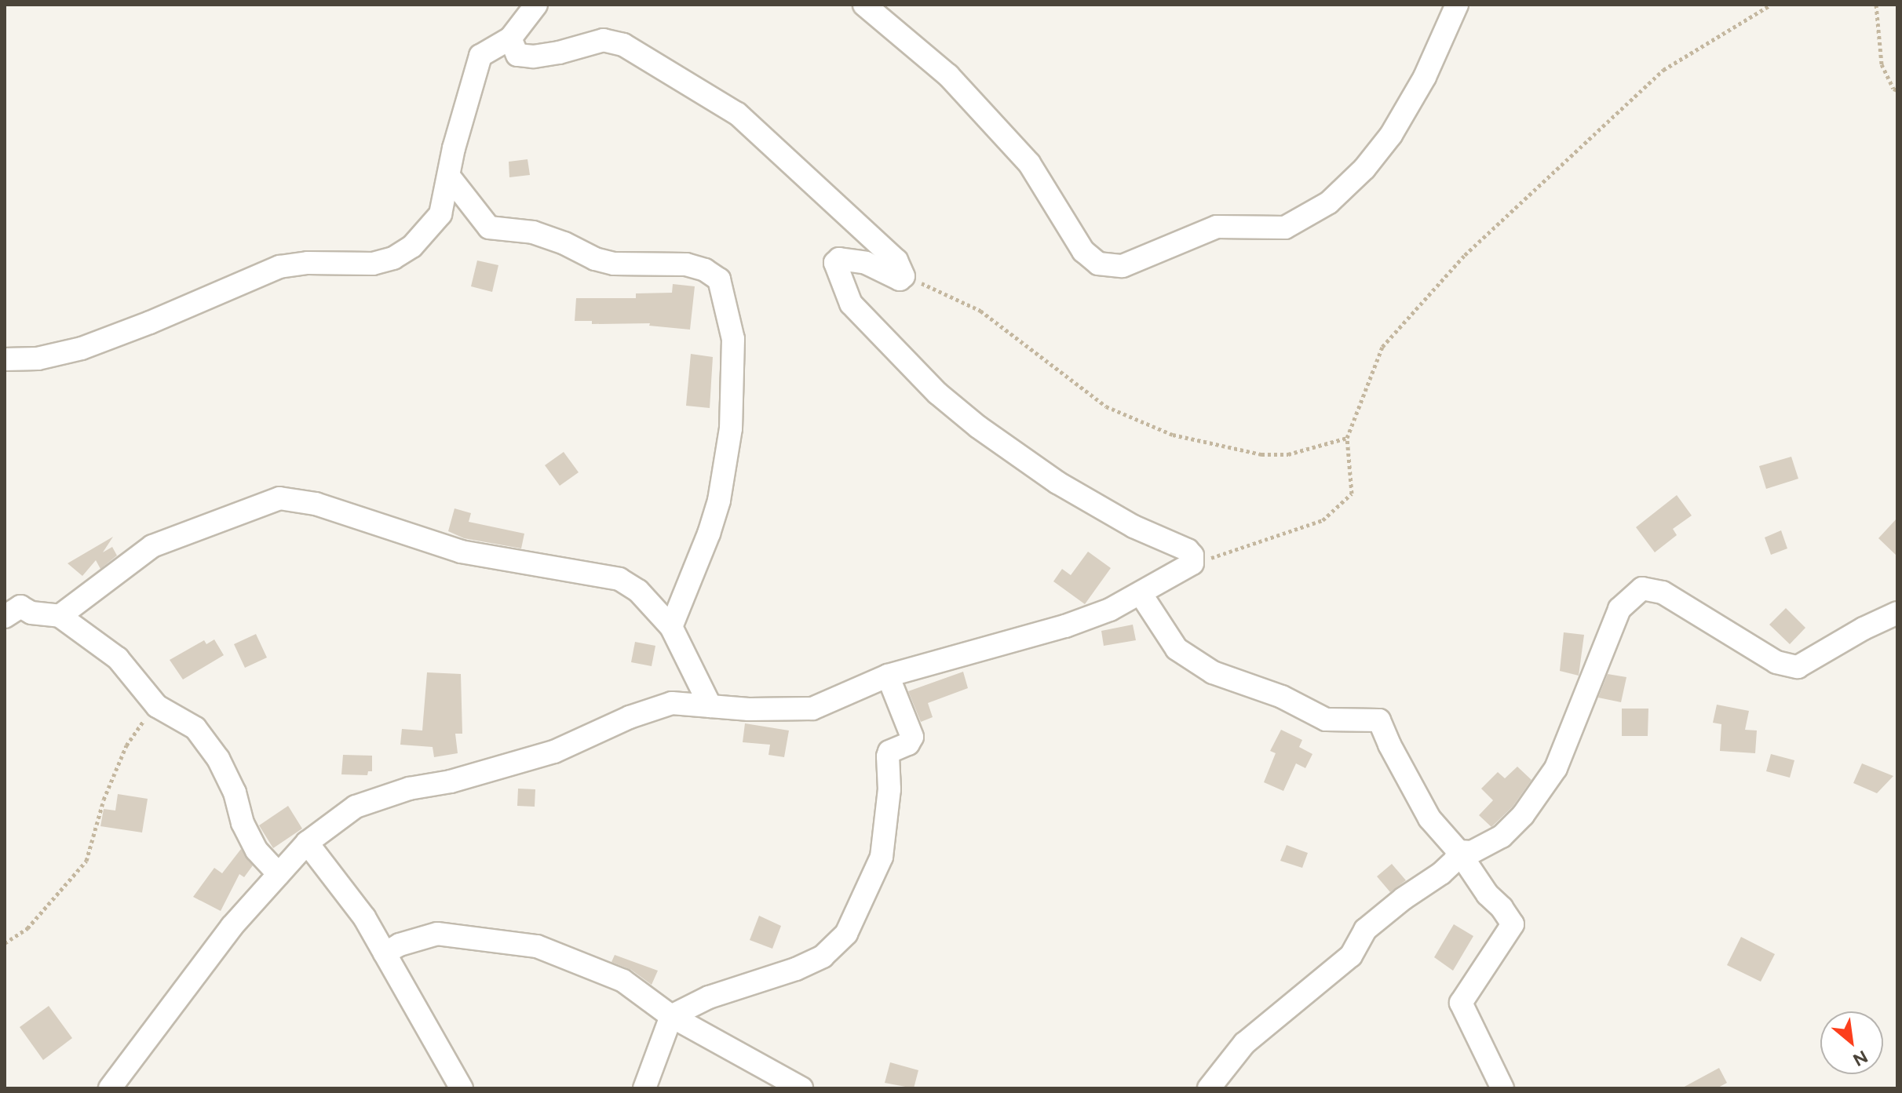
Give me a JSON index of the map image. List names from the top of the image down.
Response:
{
  "north": "bottom right"
}
